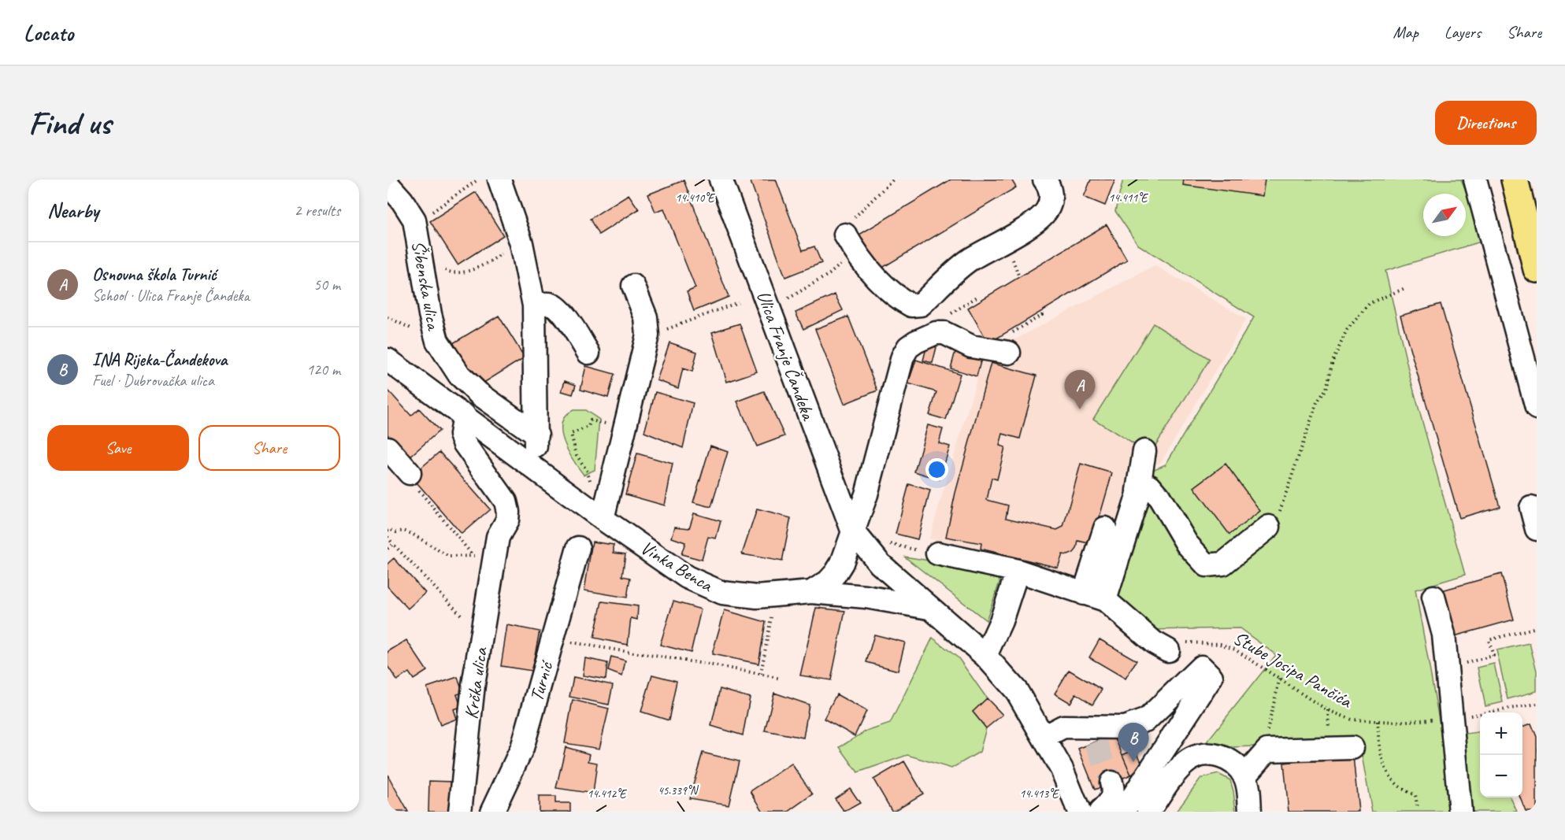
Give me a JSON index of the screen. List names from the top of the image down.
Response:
{
  "streets": {
    "street": [
      "Šibenska ulica",
      "Ulica Franje Čandeka",
      "Vinka Benca",
      "Turnić",
      "Krčka ulica"
    ],
    "path": ["Stube Josipa Pančića"]
  },
  "crossings": [
    ["Ulica Franje Čandeka", "Vinka Benca"]
  ],
  "north": "top right",
  "page": {
    "header": "Locato",
    "nav": ["Map", "Layers", "Share"],
    "buttons": [
      "Directions",
      ["Save", "Share"]
    ],
    "title": "Find us",
    "heading": ["Nearby", "2 results"],
    "list": [
      {
        "mark": "A",
        "name": "Osnovna škola Turnić",
        "note": "School · Ulica Franje Čandeka",
        "value": "50 m"
      },
      {
        "mark": "B",
        "name": "INA Rijeka-Čandekova",
        "note": "Fuel · Dubrovačka ulica",
        "value": "120 m"
      }
    ],
    "pins": ["A", "B"],
    "map_buttons": ["+", "−"]
  },
  "coordinates": [
    "14.411°E",
    "14.410°E",
    "45.339°N",
    "14.412°E",
    "14.413°E"
  ]
}
